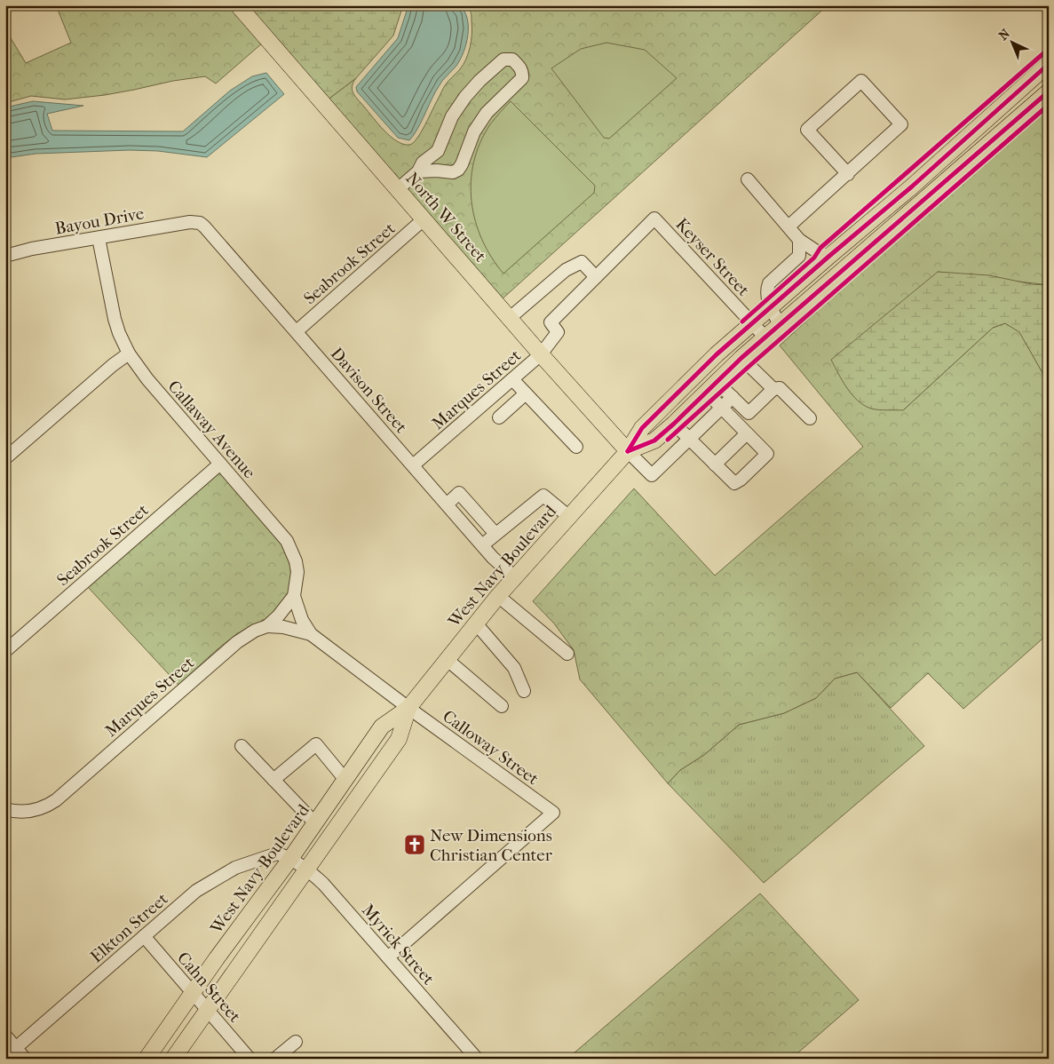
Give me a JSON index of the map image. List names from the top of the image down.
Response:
{
  "streets": {
    "main road": ["North W Street", "West Navy Boulevard"],
    "street": [
      "Bayou Drive",
      "Keyser Street",
      "Seabrook Street",
      "Marques Street",
      "Davison Street",
      "Callaway Avenue",
      "Calloway Street",
      "Elkton Street",
      "Myrick Street",
      "Cahn Street"
    ]
  },
  "crossings": [
    ["North W Street", "Seabrook Street"],
    ["North W Street", "Marques Street"],
    ["North W Street", "West Navy Boulevard"],
    ["Bayou Drive", "Davison Street"],
    ["Bayou Drive", "Callaway Avenue"],
    ["Keyser Street", "Marques Street"],
    ["Keyser Street", "West Navy Boulevard"],
    ["Seabrook Street", "Davison Street"],
    ["Seabrook Street", "Callaway Avenue"],
    ["Marques Street", "Davison Street"],
    ["Marques Street", "Callaway Avenue"],
    ["Davison Street", "West Navy Boulevard"],
    ["Callaway Avenue", "West Navy Boulevard"],
    ["Callaway Avenue", "Calloway Street"],
    ["West Navy Boulevard", "Calloway Street"],
    ["West Navy Boulevard", "Elkton Street"],
    ["West Navy Boulevard", "Myrick Street"],
    ["West Navy Boulevard", "Cahn Street"],
    ["Calloway Street", "Myrick Street"],
    ["Elkton Street", "Myrick Street"],
    ["Elkton Street", "Cahn Street"]
  ],
  "places": {
    "church": ["New Dimensions Christian Center"]
  },
  "north": "top left"
}
